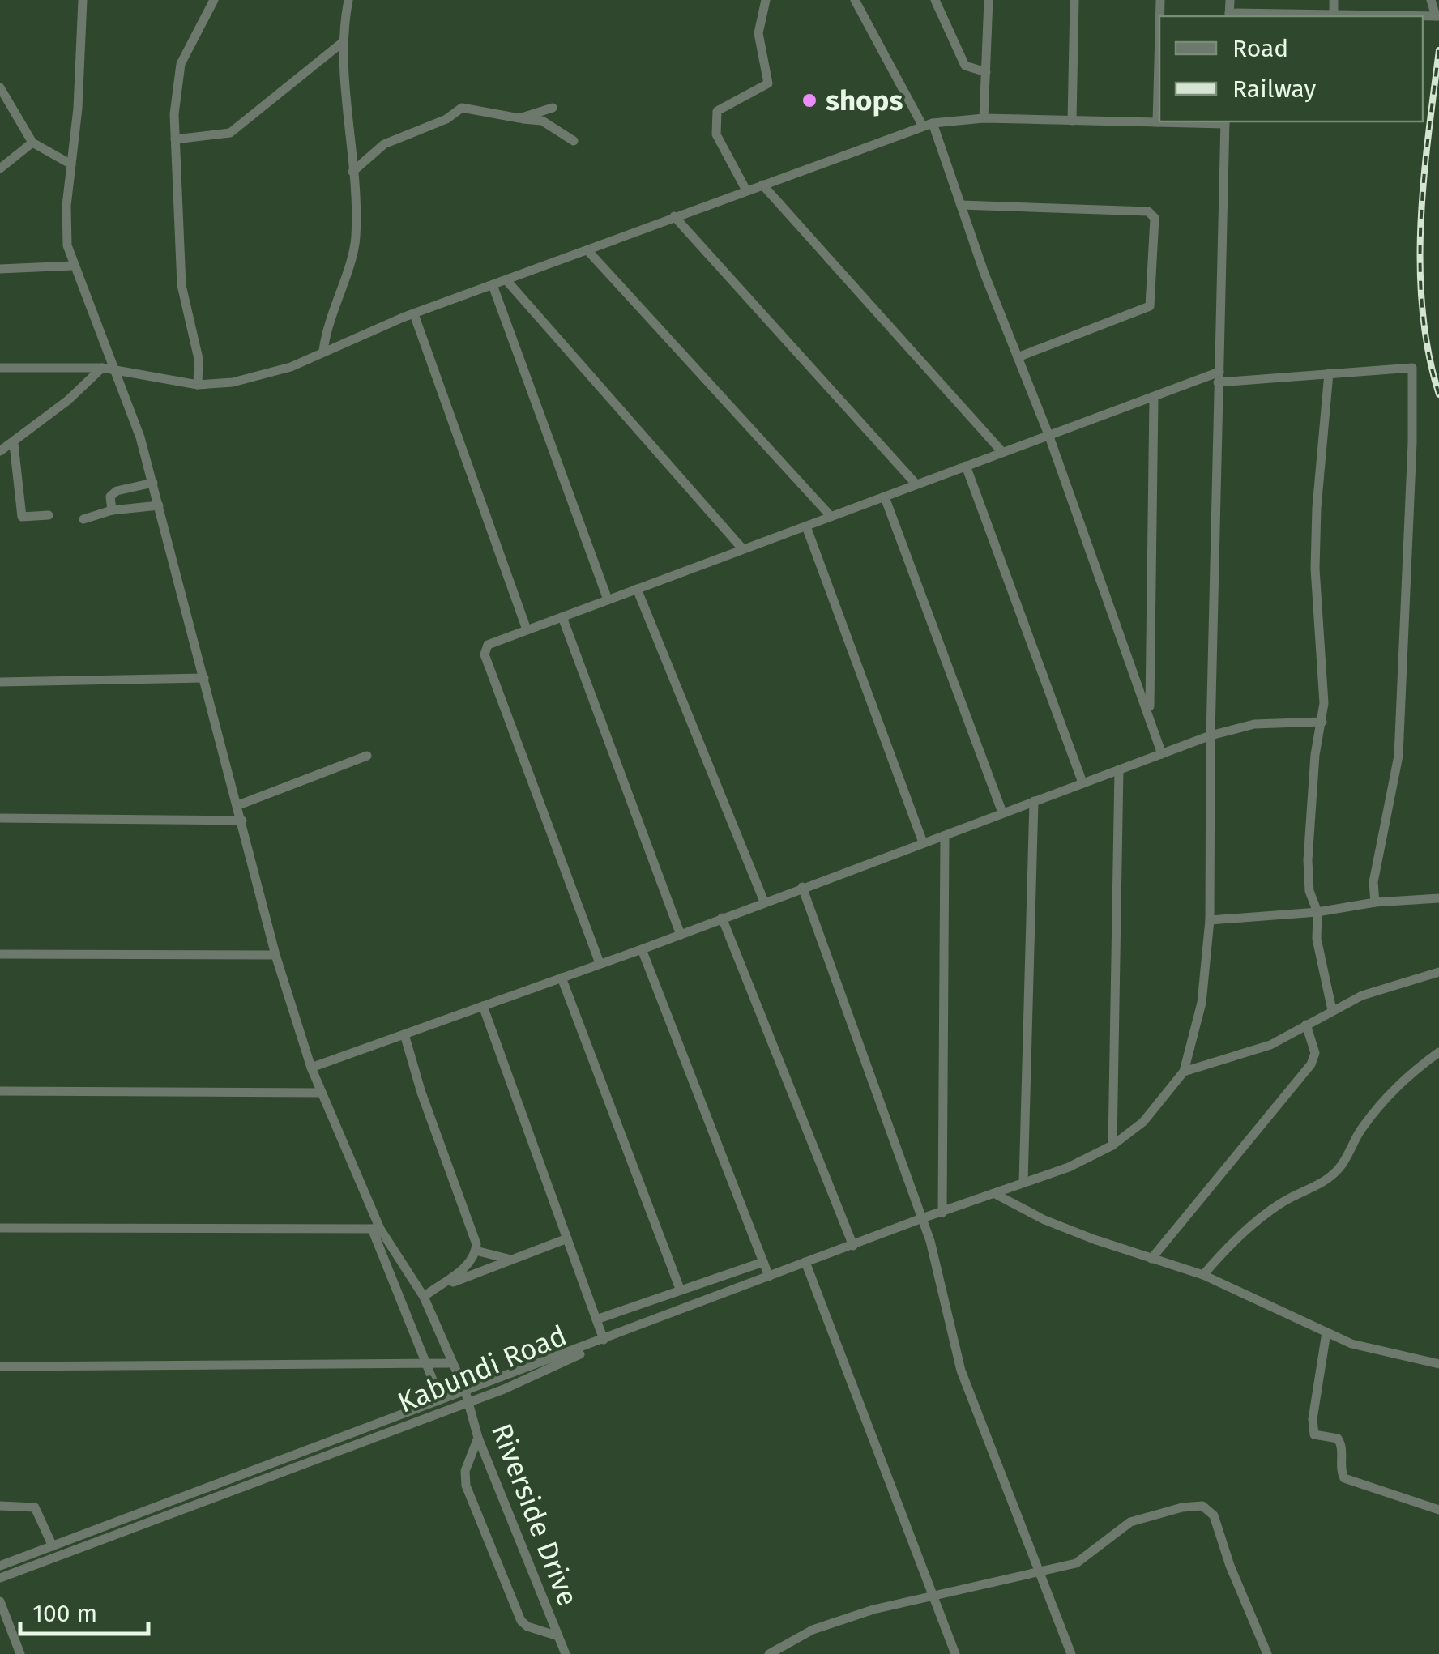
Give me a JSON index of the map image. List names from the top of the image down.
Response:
{
  "streets": {
    "street": ["Kabundi Road", "Riverside Drive"]
  },
  "crossings": [
    ["Kabundi Road", "Riverside Drive"]
  ],
  "places": ["shops"],
  "legend": ["Road", "Railway"],
  "scale_bar": "100 m"
}
